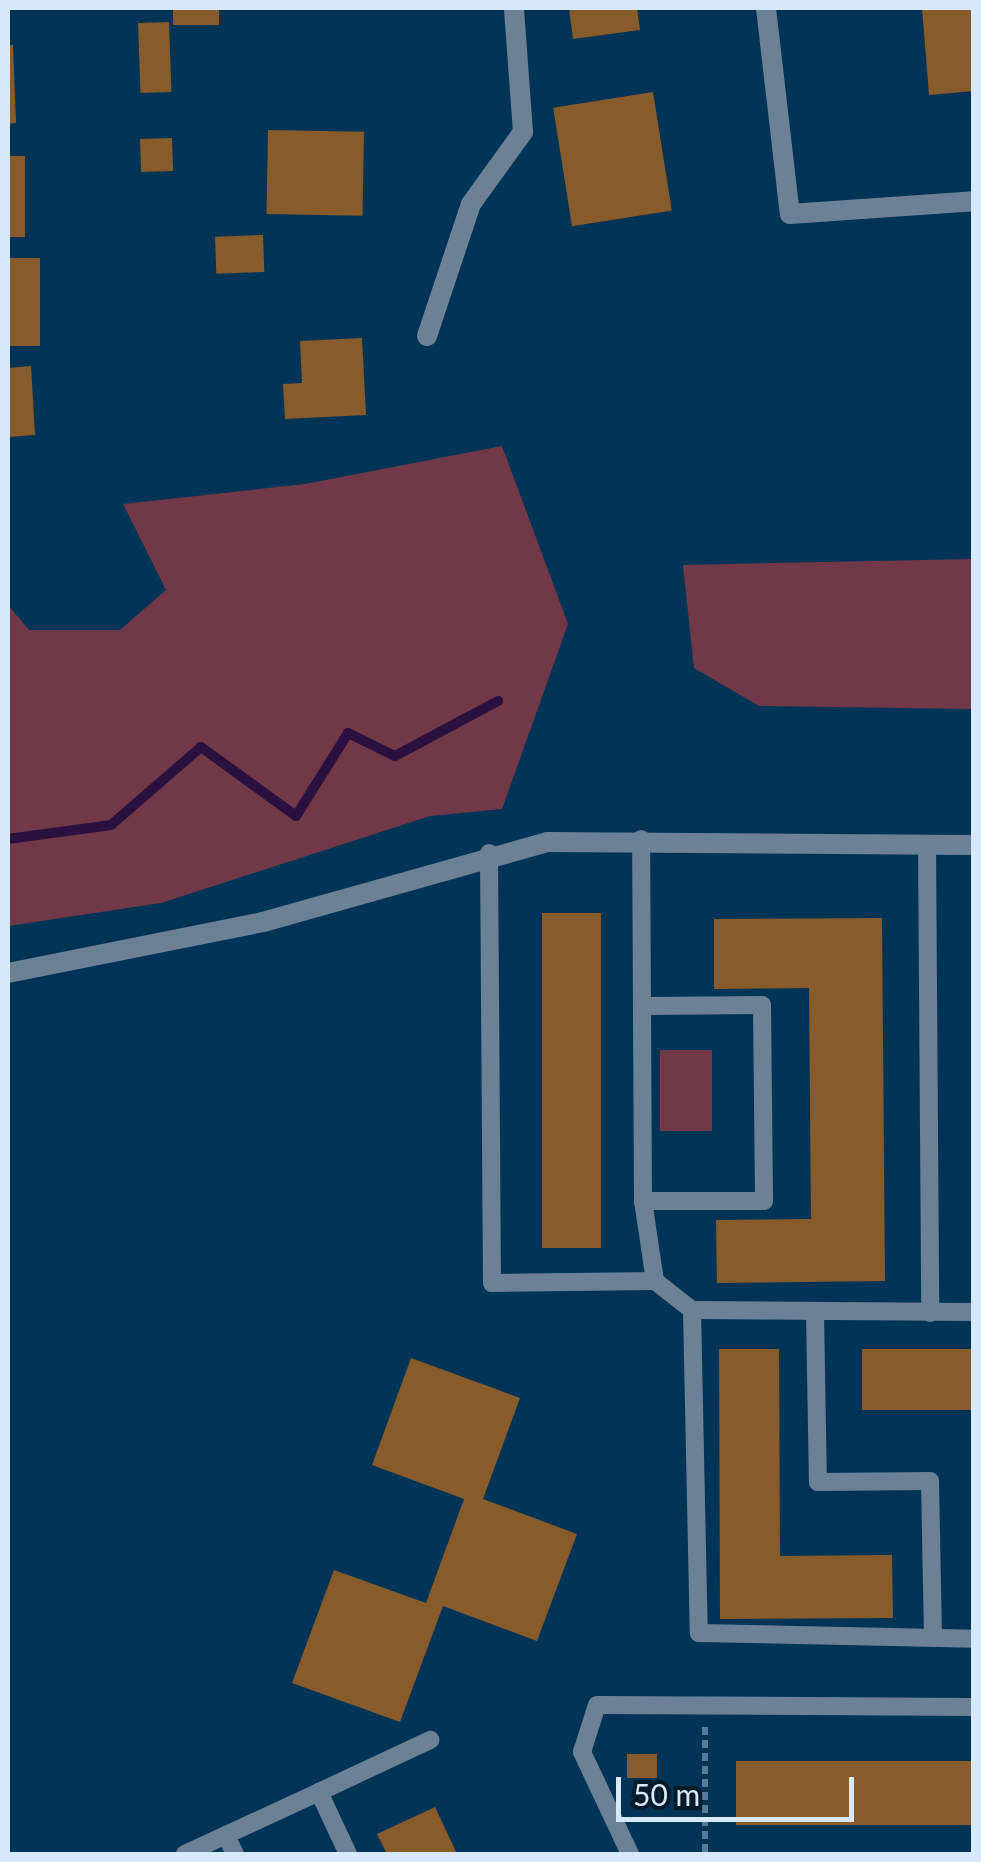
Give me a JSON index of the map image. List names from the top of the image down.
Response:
{
  "scale_bar": "50 m"
}
